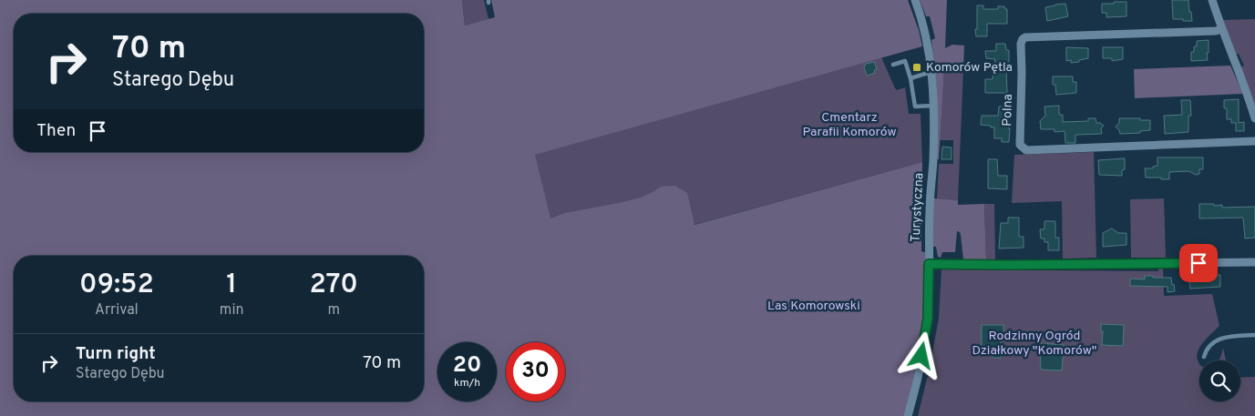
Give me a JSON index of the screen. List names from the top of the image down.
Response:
{
  "streets": {
    "street": ["Polna", "Turystyczna"]
  },
  "parks": ["Cmentarz Parafii Komorów", "Las Komorowski", "Rodzinny Ogród Działkowy \"Komorów\""],
  "places": {
    "transit": ["Komorów Pętla"]
  },
  "page": {
    "turn": ["70 m", "Starego Dębu"],
    "then": "Then",
    "eta": [
      "09:52",
      "Arrival",
      "1",
      "min",
      "270",
      "m"
    ],
    "list": [
      {
        "name": "Turn right",
        "note": "Starego Dębu",
        "value": "70 m"
      }
    ],
    "speed": "20 km/h",
    "limit": "30"
  }
}
